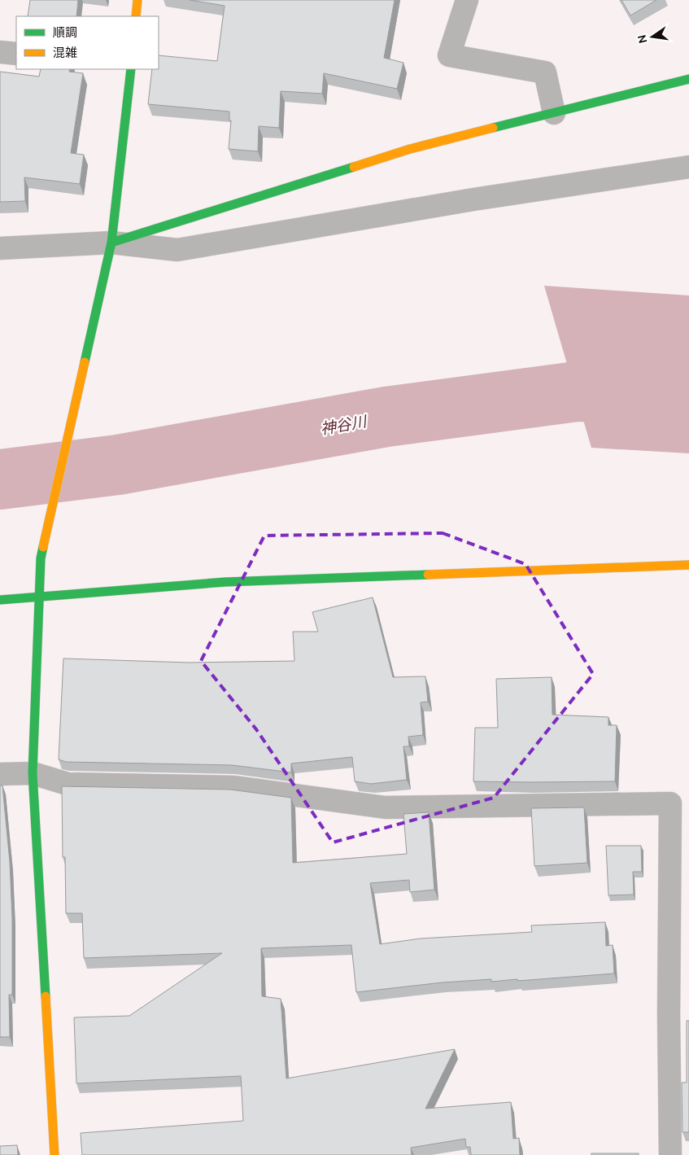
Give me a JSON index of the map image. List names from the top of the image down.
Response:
{
  "water": ["神谷川"],
  "legend": ["順調", "混雑"],
  "north": "left"
}
